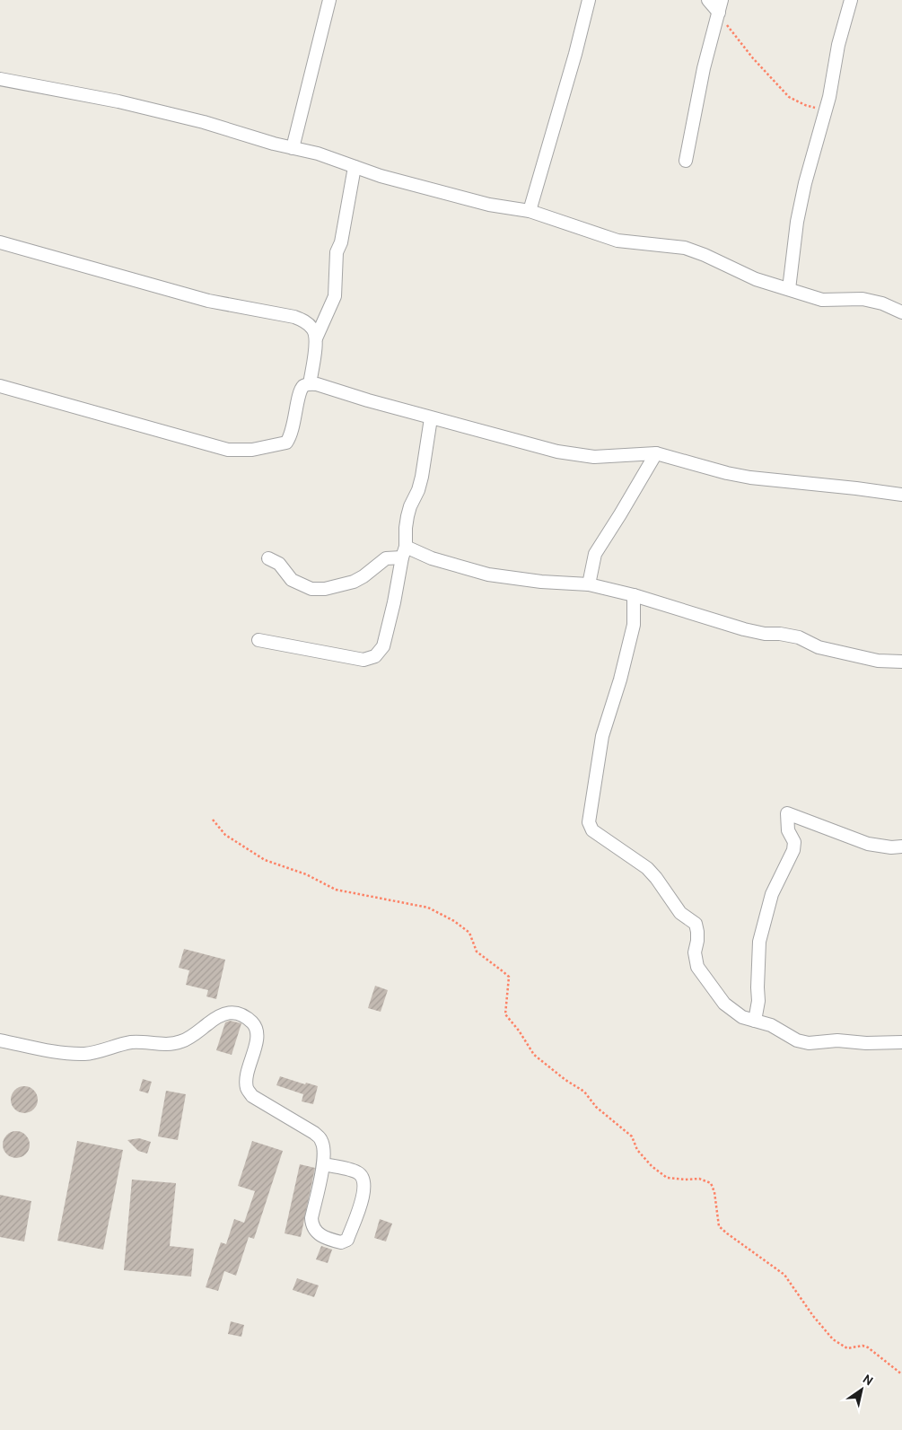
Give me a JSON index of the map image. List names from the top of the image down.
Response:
{
  "north": "top right"
}
